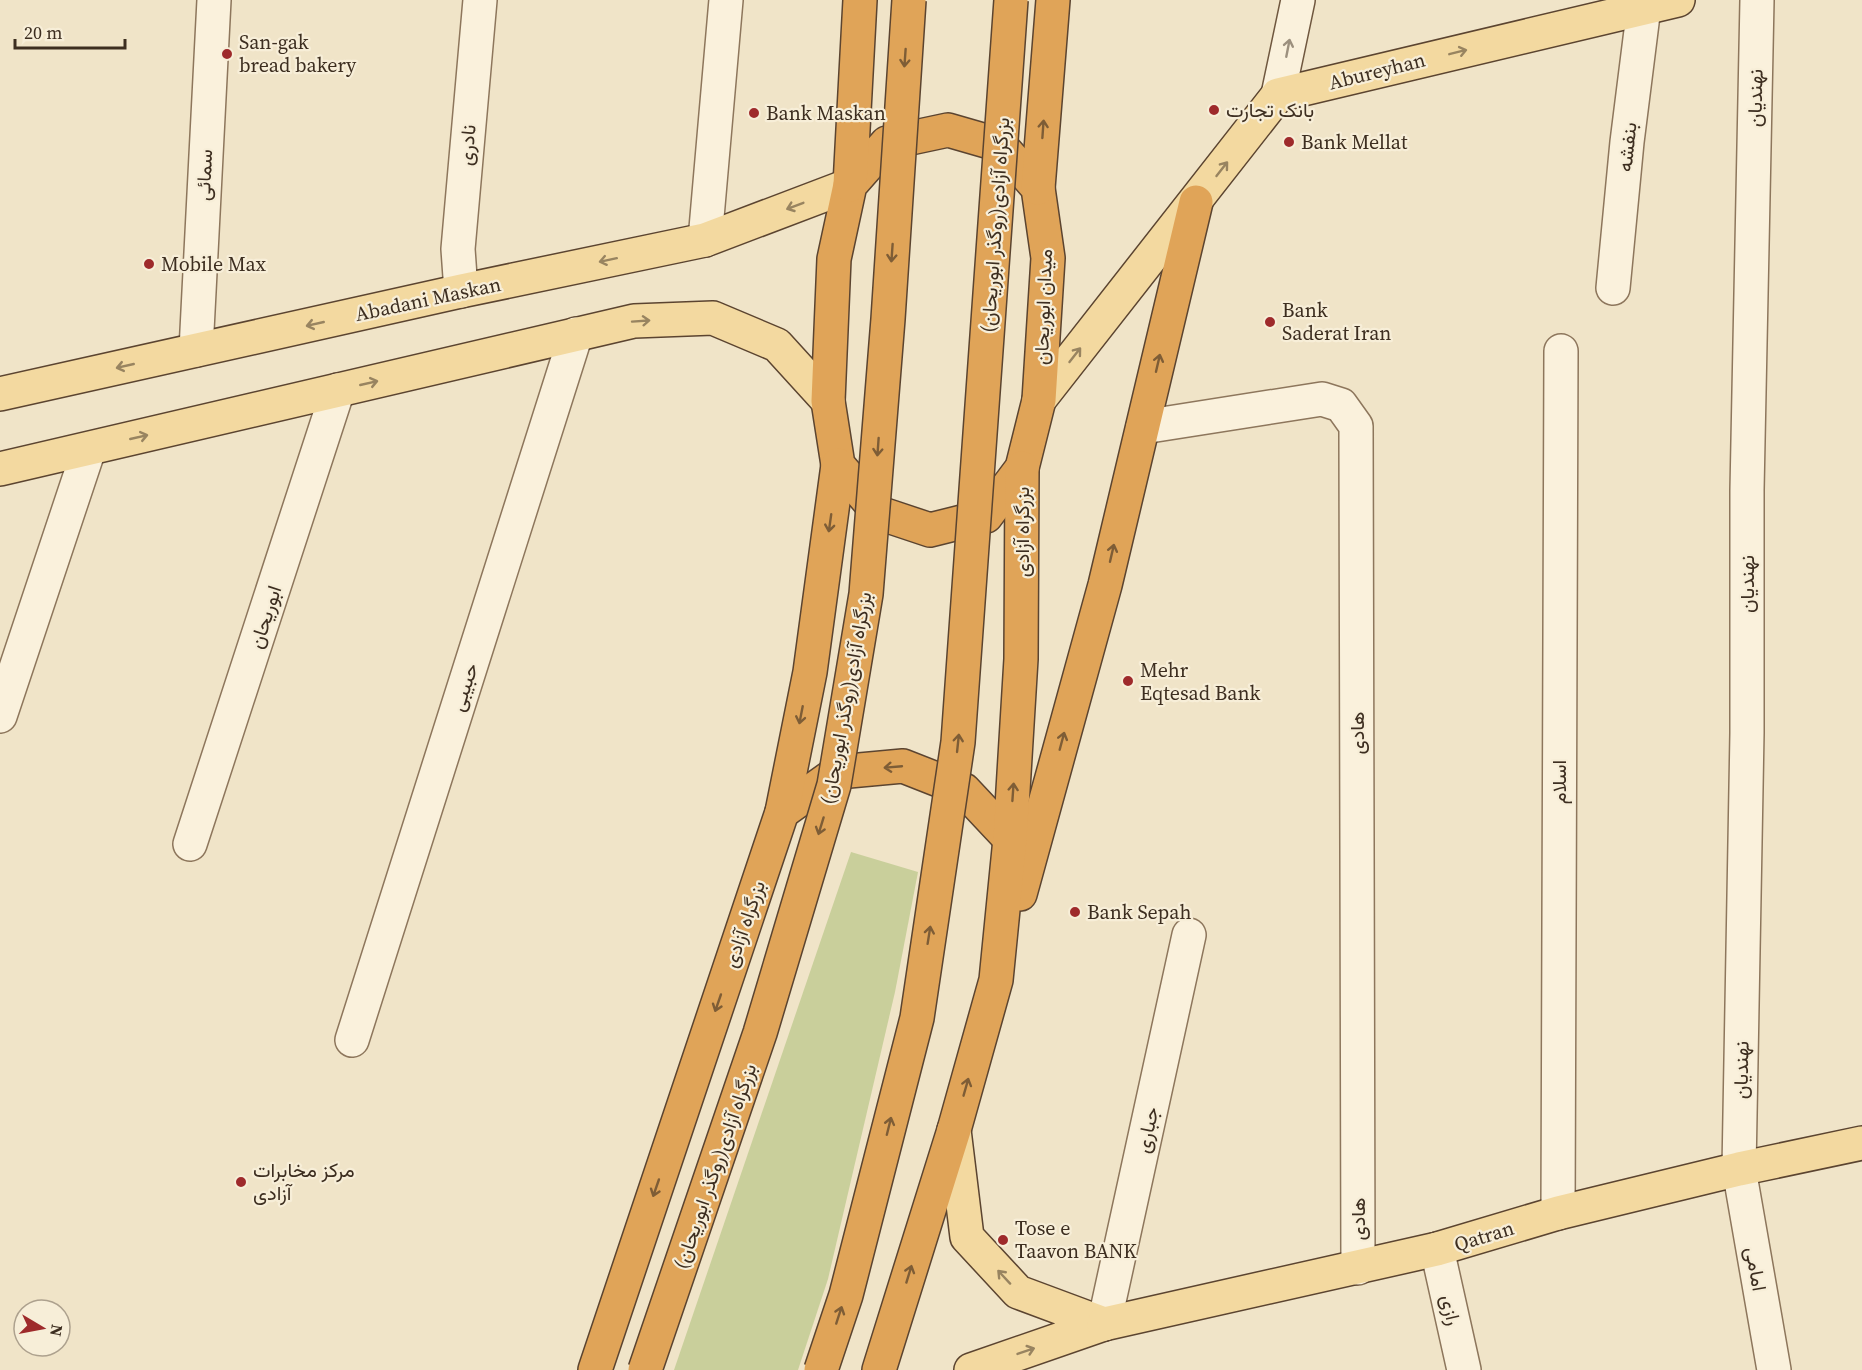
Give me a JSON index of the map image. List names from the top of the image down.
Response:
{
  "streets": {
    "highway": ["بزرگراه آزادی(روگذر ابوریحان)", "میدان ابوریحان", "بزرگراه آزادی"],
    "main road": ["Abureyhan", "Abadani Maskan", "Qatran"],
    "street": [
      "نهندیان",
      "نادری",
      "بنفشه",
      "سمائی",
      "ابوریحان",
      "حبیبی",
      "هادی",
      "اسلام",
      "جباری",
      "امامی",
      "رازی"
    ]
  },
  "crossings": [
    ["Abureyhan", "بنفشه"],
    ["نهندیان", "Qatran"],
    ["نهندیان", "امامی"],
    ["نادری", "Abadani Maskan"],
    ["سمائی", "Abadani Maskan"],
    ["میدان ابوریحان", "بزرگراه آزادی"],
    ["هادی", "Qatran"],
    ["اسلام", "Qatran"],
    ["جباری", "Qatran"],
    ["Qatran", "امامی"],
    ["Qatran", "رازی"]
  ],
  "one_way": ["Abureyhan"],
  "places": [
    "San-gak bread bakery",
    "بانک تجارت",
    "Bank Maskan",
    "Bank Mellat",
    "Mobile Max",
    "Bank Saderat Iran",
    "Mehr Eqtesad Bank",
    "Bank Sepah",
    "مرکز مخابرات آزادی",
    "Tose e Taavon BANK"
  ],
  "scale_bar": "20 m",
  "north": "right"
}
